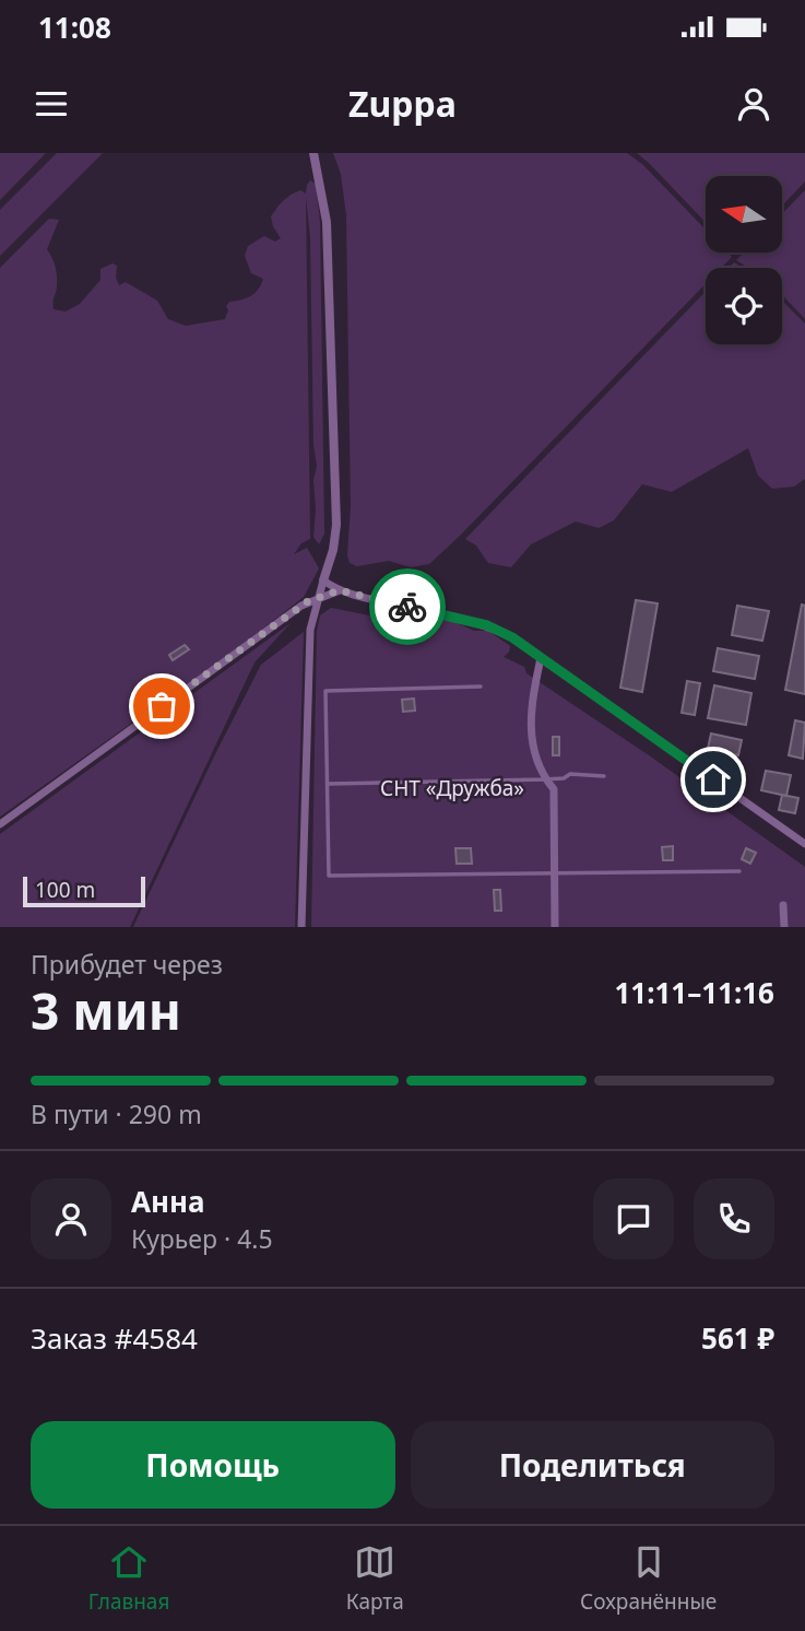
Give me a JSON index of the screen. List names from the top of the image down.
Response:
{
  "parks": ["СНТ «Дружба»"],
  "scale_bar": "100 m",
  "north": "left",
  "page": {
    "status": "11:08",
    "header": "Zuppa",
    "scale": "100 m",
    "heading": ["3 мин", "Прибудет через", "11:11–11:16"],
    "panel": [
      "Анна",
      "Курьер · 4.5",
      "Заказ #4584",
      "561 ₽"
    ],
    "bar": "В пути · 290 m",
    "buttons": ["Помощь", "Поделиться"],
    "tabs": ["Главная", "Карта", "Сохранённые"]
  }
}
